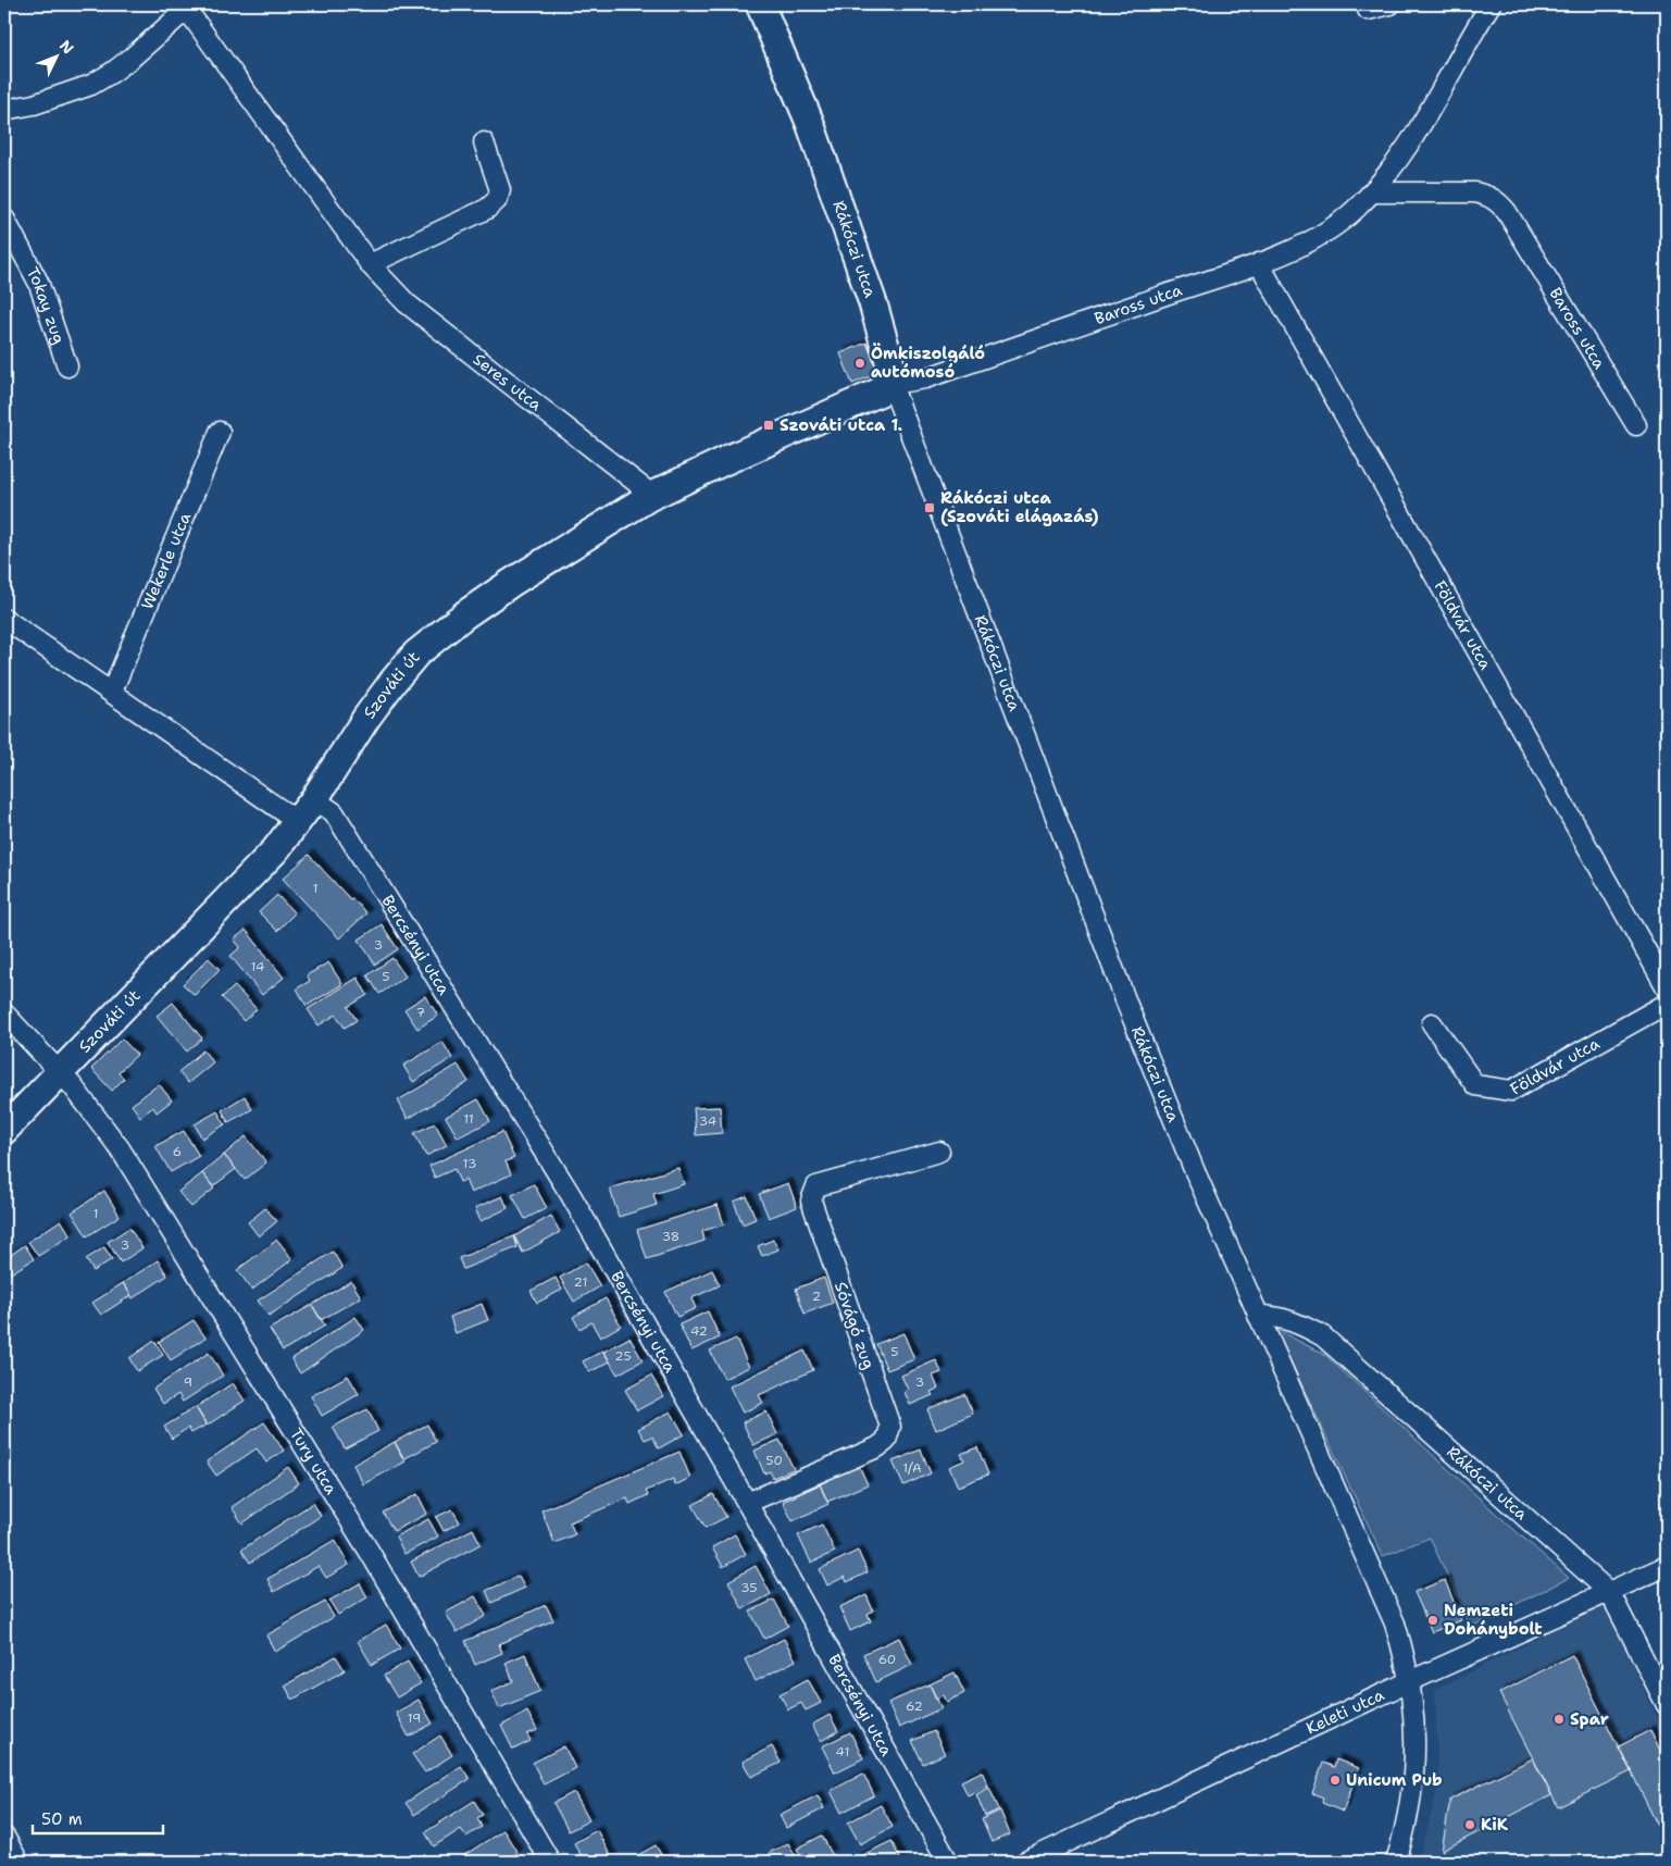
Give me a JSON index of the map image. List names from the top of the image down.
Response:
{
  "streets": {
    "main road": ["Rákóczi utca", "Szováti út"],
    "street": [
      "Baross utca",
      "Tokay zug",
      "Seres utca",
      "Wekerle utca",
      "Földvár utca",
      "Bercsényi utca",
      "Sóvágó zug",
      "Tury utca",
      "Keleti utca"
    ]
  },
  "crossings": [
    ["Rákóczi utca", "Baross utca"],
    ["Rákóczi utca", "Szováti út"],
    ["Rákóczi utca", "Keleti utca"],
    ["Baross utca", "Földvár utca"],
    ["Baross utca", "Szováti út"],
    ["Seres utca", "Szováti út"],
    ["Szováti út", "Bercsényi utca"],
    ["Szováti út", "Tury utca"],
    ["Bercsényi utca", "Sóvágó zug"]
  ],
  "places": {
    "other": [
      "Ömkiszolgáló autómosó",
      "Nemzeti Dohánybolt",
      "Spar",
      "Unicum Pub",
      "KiK"
    ],
    "transit": ["Szováti utca 1.", "Rákóczi utca (Szováti elágazás)"]
  },
  "house_numbers": [
    "1",
    "3",
    "14",
    "5",
    "7",
    "11",
    "34",
    "6",
    "13",
    "1",
    "38",
    "3",
    "21",
    "2",
    "42",
    "5",
    "25",
    "9",
    "3",
    "50",
    "1/A",
    "35",
    "60",
    "62",
    "19",
    "41"
  ],
  "scale_bar": "50 m",
  "north": "top right"
}
